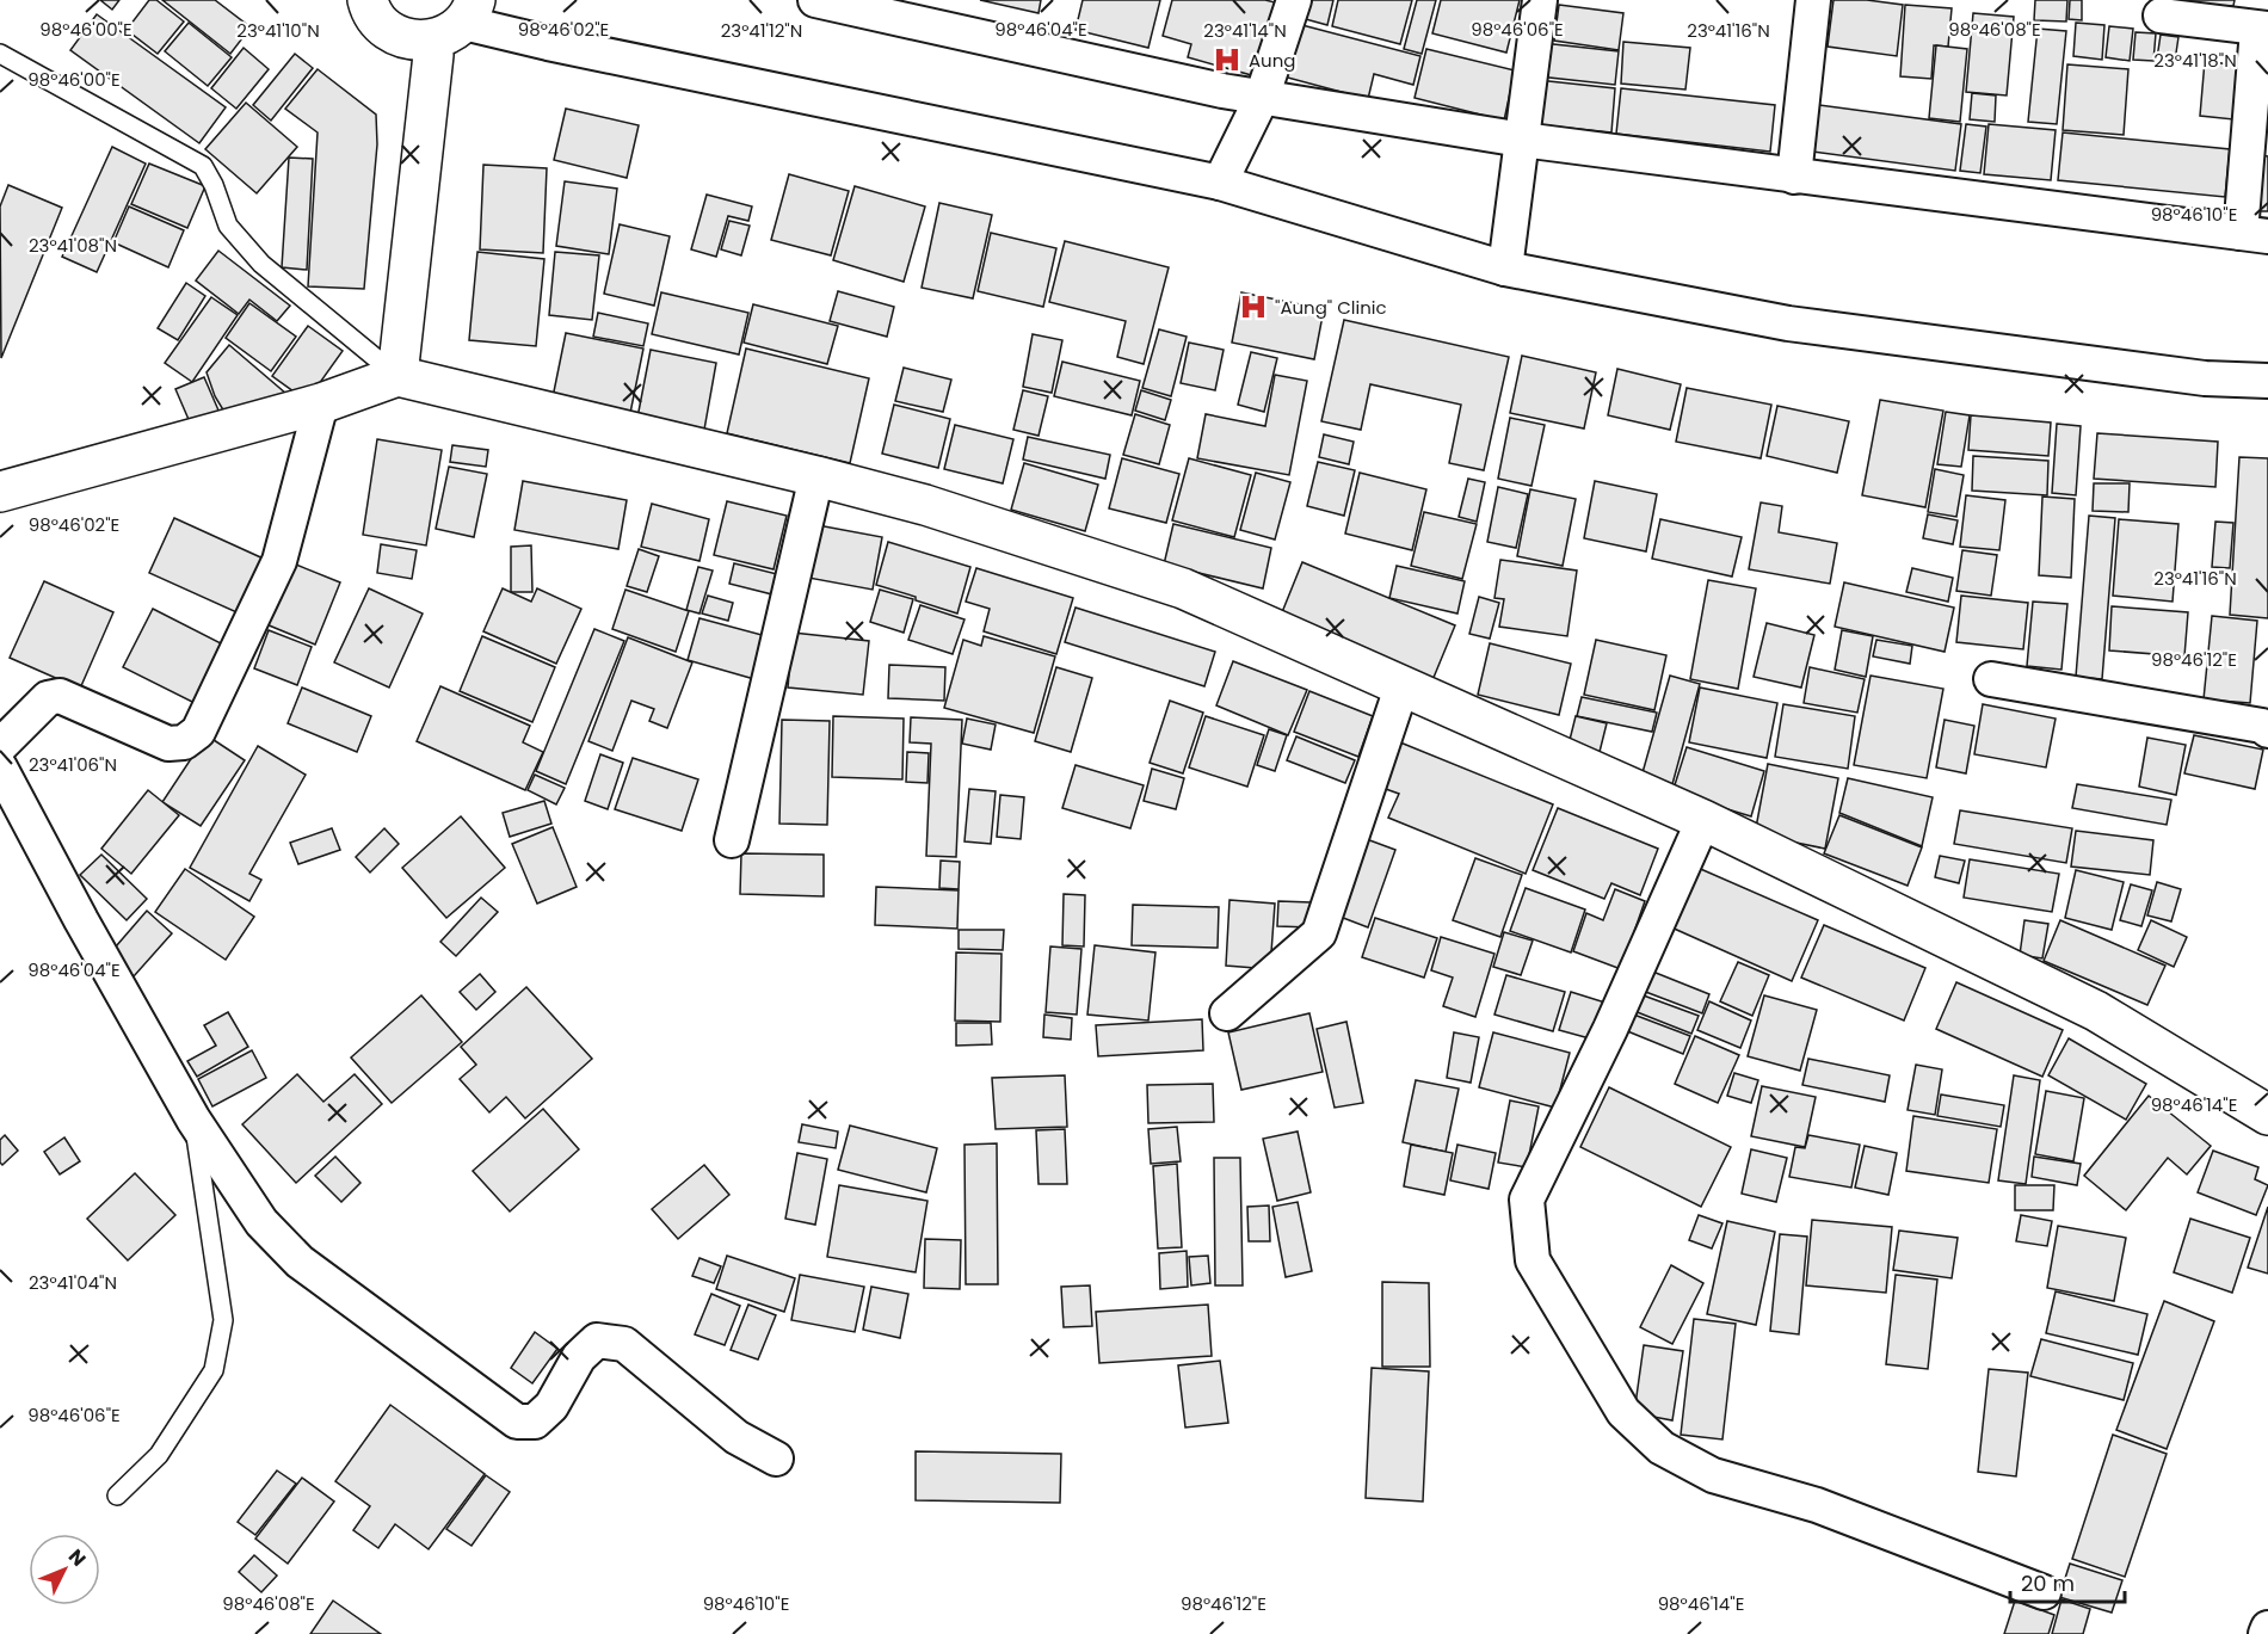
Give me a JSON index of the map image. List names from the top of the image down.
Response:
{
  "places": {
    "hospital": ["Aung", "\"Aung\" Clinic"]
  },
  "scale_bar": "20 m",
  "north": "top right",
  "coordinates": [
    "98°46'00\"E",
    "98°46'02\"E",
    "98°46'04\"E",
    "98°46'06\"E",
    "98°46'08\"E",
    "23°41'10\"N",
    "23°41'12\"N",
    "23°41'14\"N",
    "23°41'16\"N",
    "23°41'18\"N",
    "98°46'10\"E",
    "23°41'08\"N",
    "98°46'12\"E",
    "23°41'06\"N",
    "98°46'14\"E",
    "23°41'04\"N"
  ]
}
